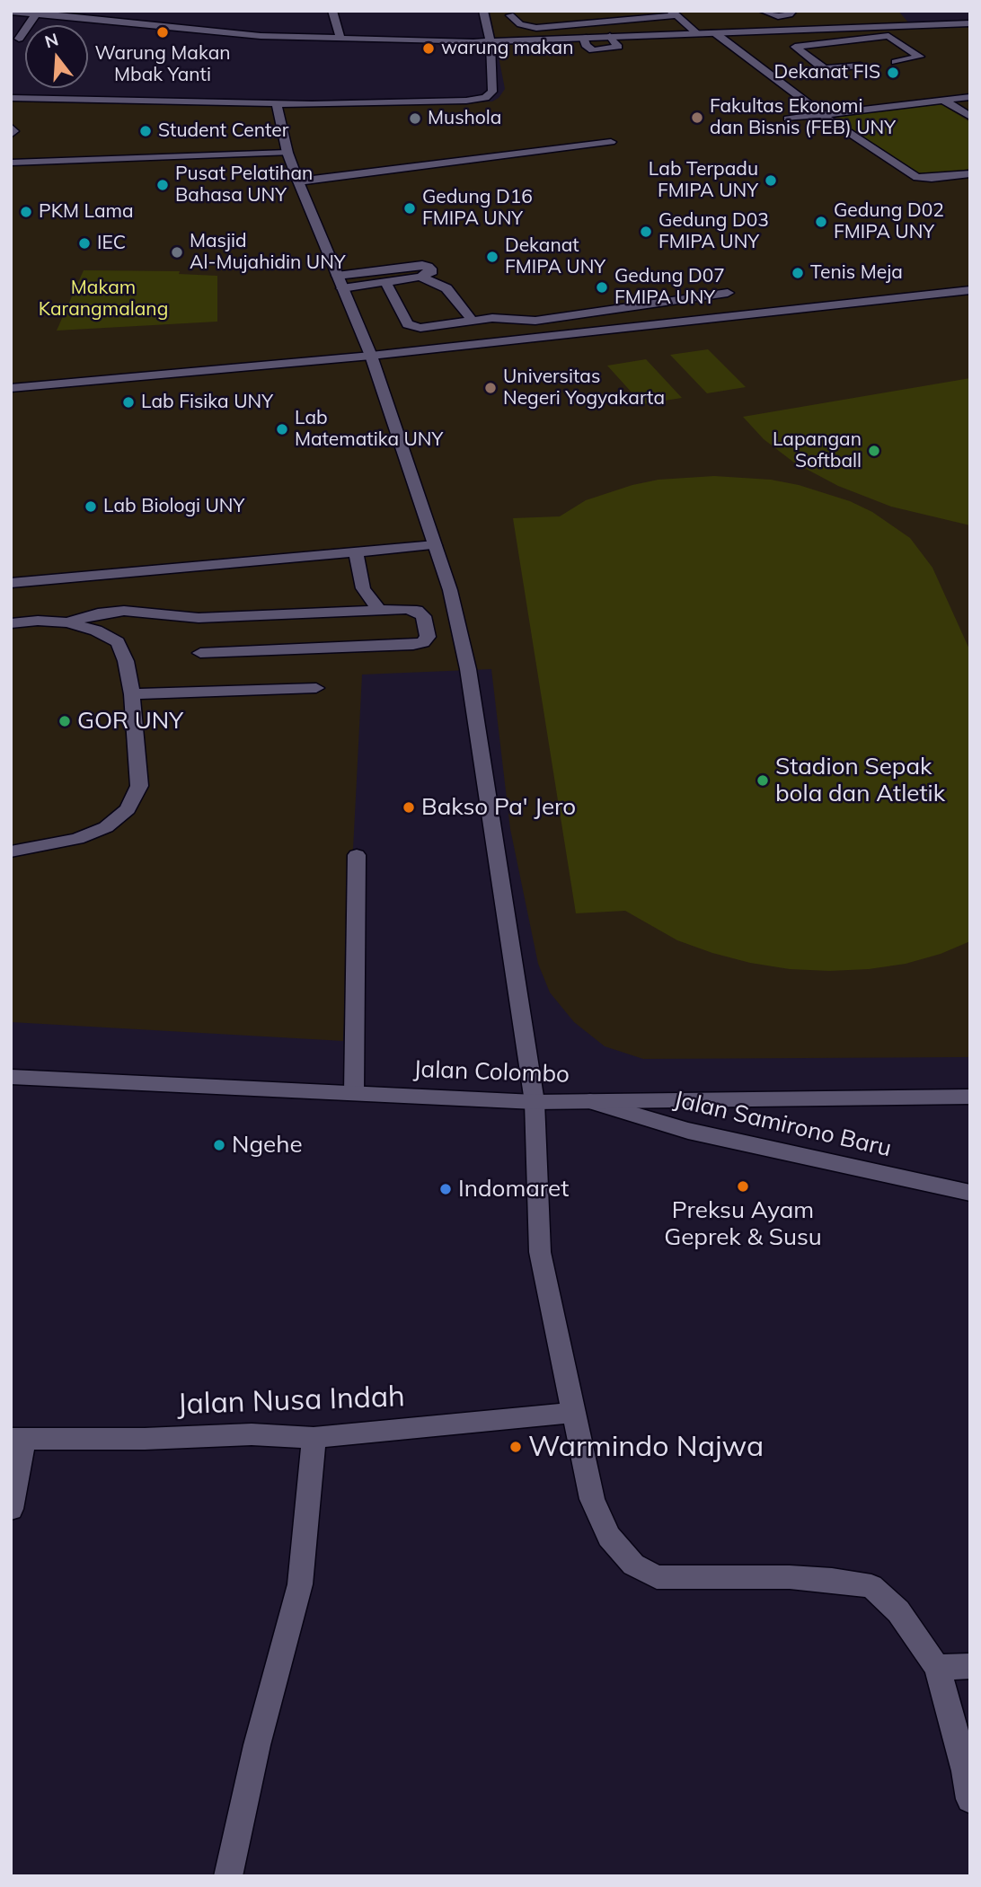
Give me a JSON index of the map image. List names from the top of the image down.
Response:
{
  "streets": {
    "street": ["Jalan Colombo", "Jalan Samirono Baru", "Jalan Nusa Indah"]
  },
  "crossings": [
    ["Jalan Colombo", "Jalan Samirono Baru"]
  ],
  "parks": ["Makam Karangmalang"],
  "places": [
    "Warung Makan Mbak Yanti",
    "warung makan",
    "Dekanat FIS",
    "Fakultas Ekonomi dan Bisnis (FEB) UNY",
    "Mushola",
    "Student Center",
    "Lab Terpadu FMIPA UNY",
    "Pusat Pelatihan Bahasa UNY",
    "Gedung D16 FMIPA UNY",
    "PKM Lama",
    "Gedung D02 FMIPA UNY",
    "Gedung D03 FMIPA UNY",
    "IEC",
    "Masjid Al-Mujahidin UNY",
    "Dekanat FMIPA UNY",
    "Tenis Meja",
    "Gedung D07 FMIPA UNY",
    "Universitas Negeri Yogyakarta",
    "Lab Fisika UNY",
    "Lab Matematika UNY",
    "Lapangan Softball",
    "Lab Biologi UNY",
    "GOR UNY",
    "Stadion Sepak bola dan Atletik",
    "Bakso Pa' Jero",
    "Ngehe",
    "Preksu Ayam Geprek & Susu",
    "Indomaret",
    "Warmindo Najwa"
  ],
  "north": "top"
}
